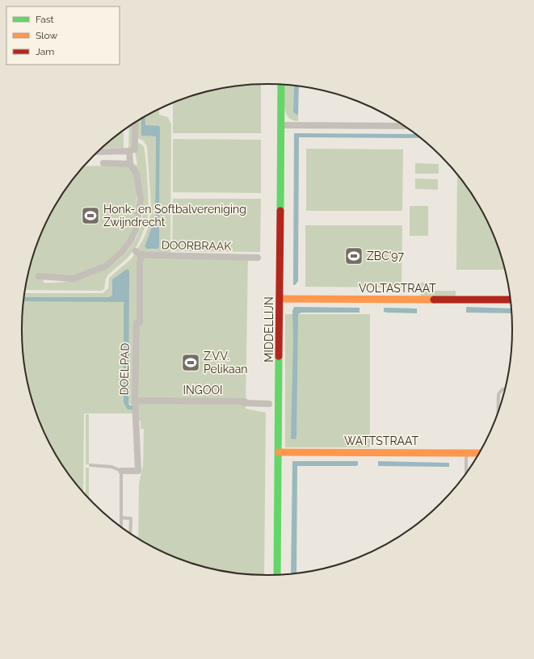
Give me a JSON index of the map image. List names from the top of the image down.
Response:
{
  "streets": {
    "street": [
      "DOORBRAAK",
      "VOLTASTRAAT",
      "MIDDELLIJN",
      "DOELPAD",
      "INGOOI",
      "WATTSTRAAT"
    ]
  },
  "crossings": [
    ["DOORBRAAK", "DOELPAD"],
    ["VOLTASTRAAT", "MIDDELLIJN"],
    ["MIDDELLIJN", "WATTSTRAAT"],
    ["DOELPAD", "INGOOI"]
  ],
  "places": {
    "sports": ["Honk- en Softbalvereniging Zwijndrecht", "ZBC'97", "Z.V.V. Pelikaan"]
  },
  "legend": ["Fast", "Slow", "Jam"]
}
